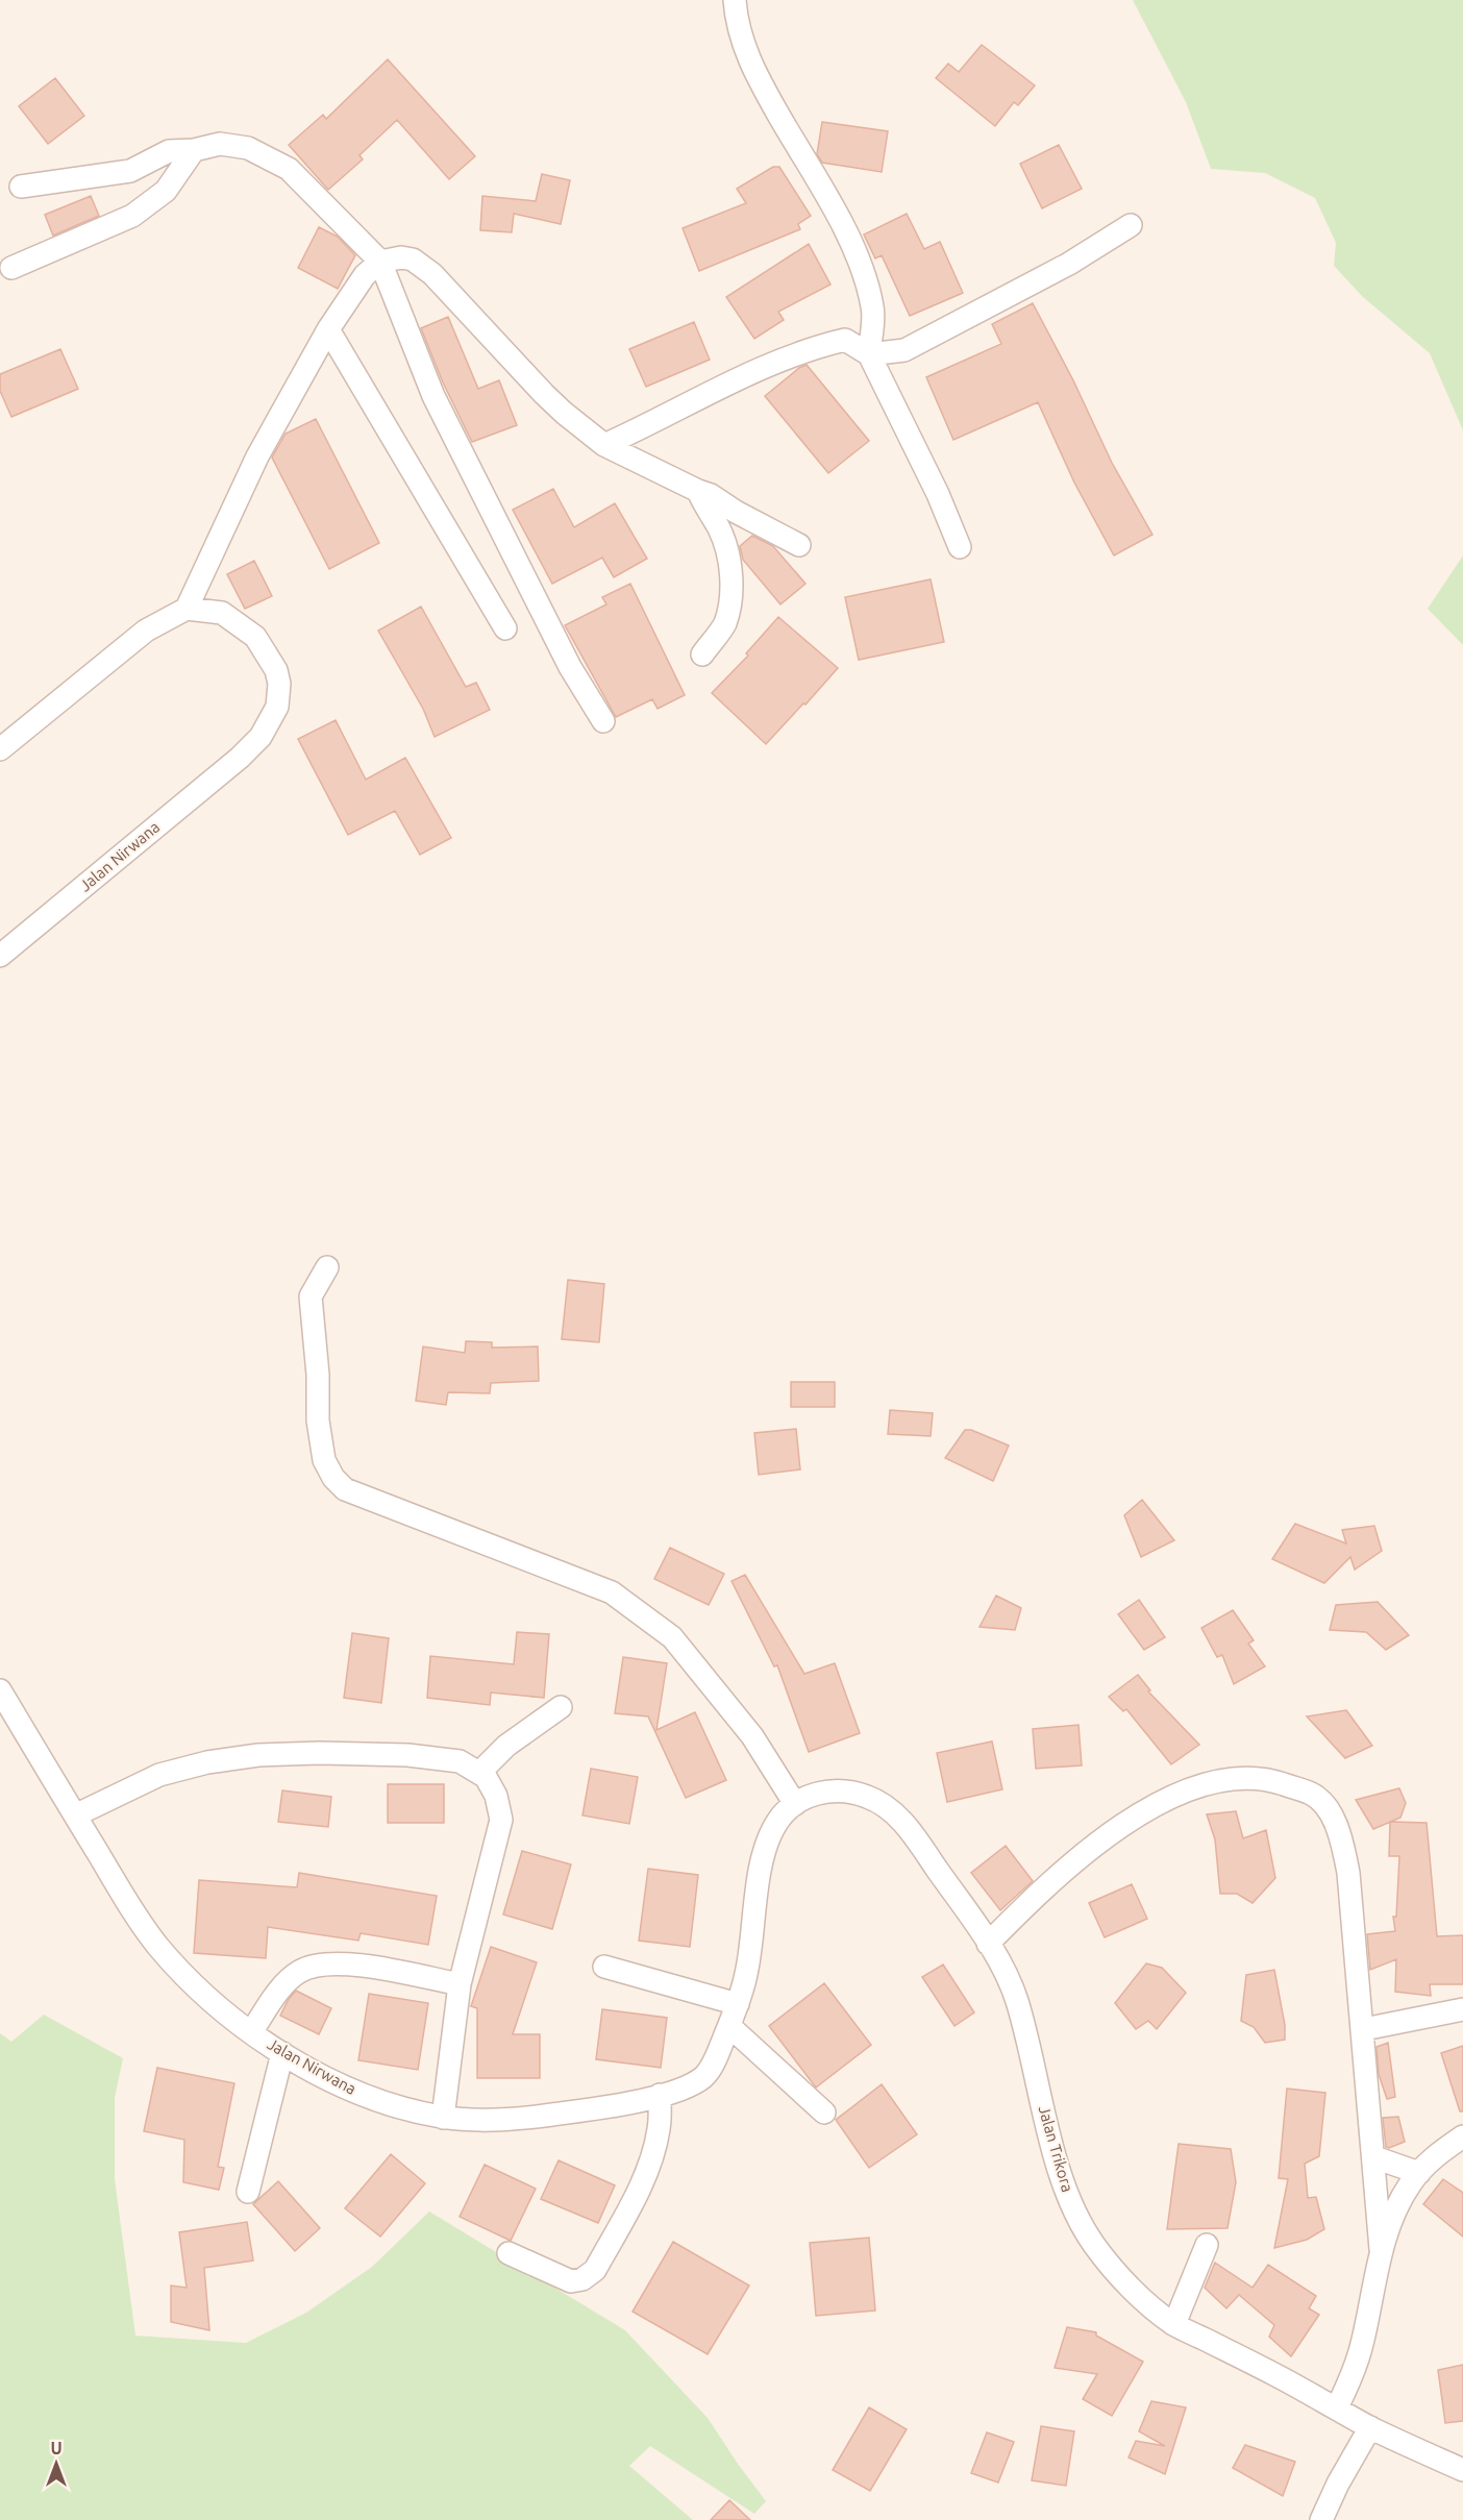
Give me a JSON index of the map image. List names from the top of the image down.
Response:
{
  "streets": {
    "street": ["Jalan Nirwana", "Jalan Trikora"]
  },
  "crossings": [
    ["Jalan Nirwana", "Jalan Trikora"]
  ],
  "north": "top"
}
